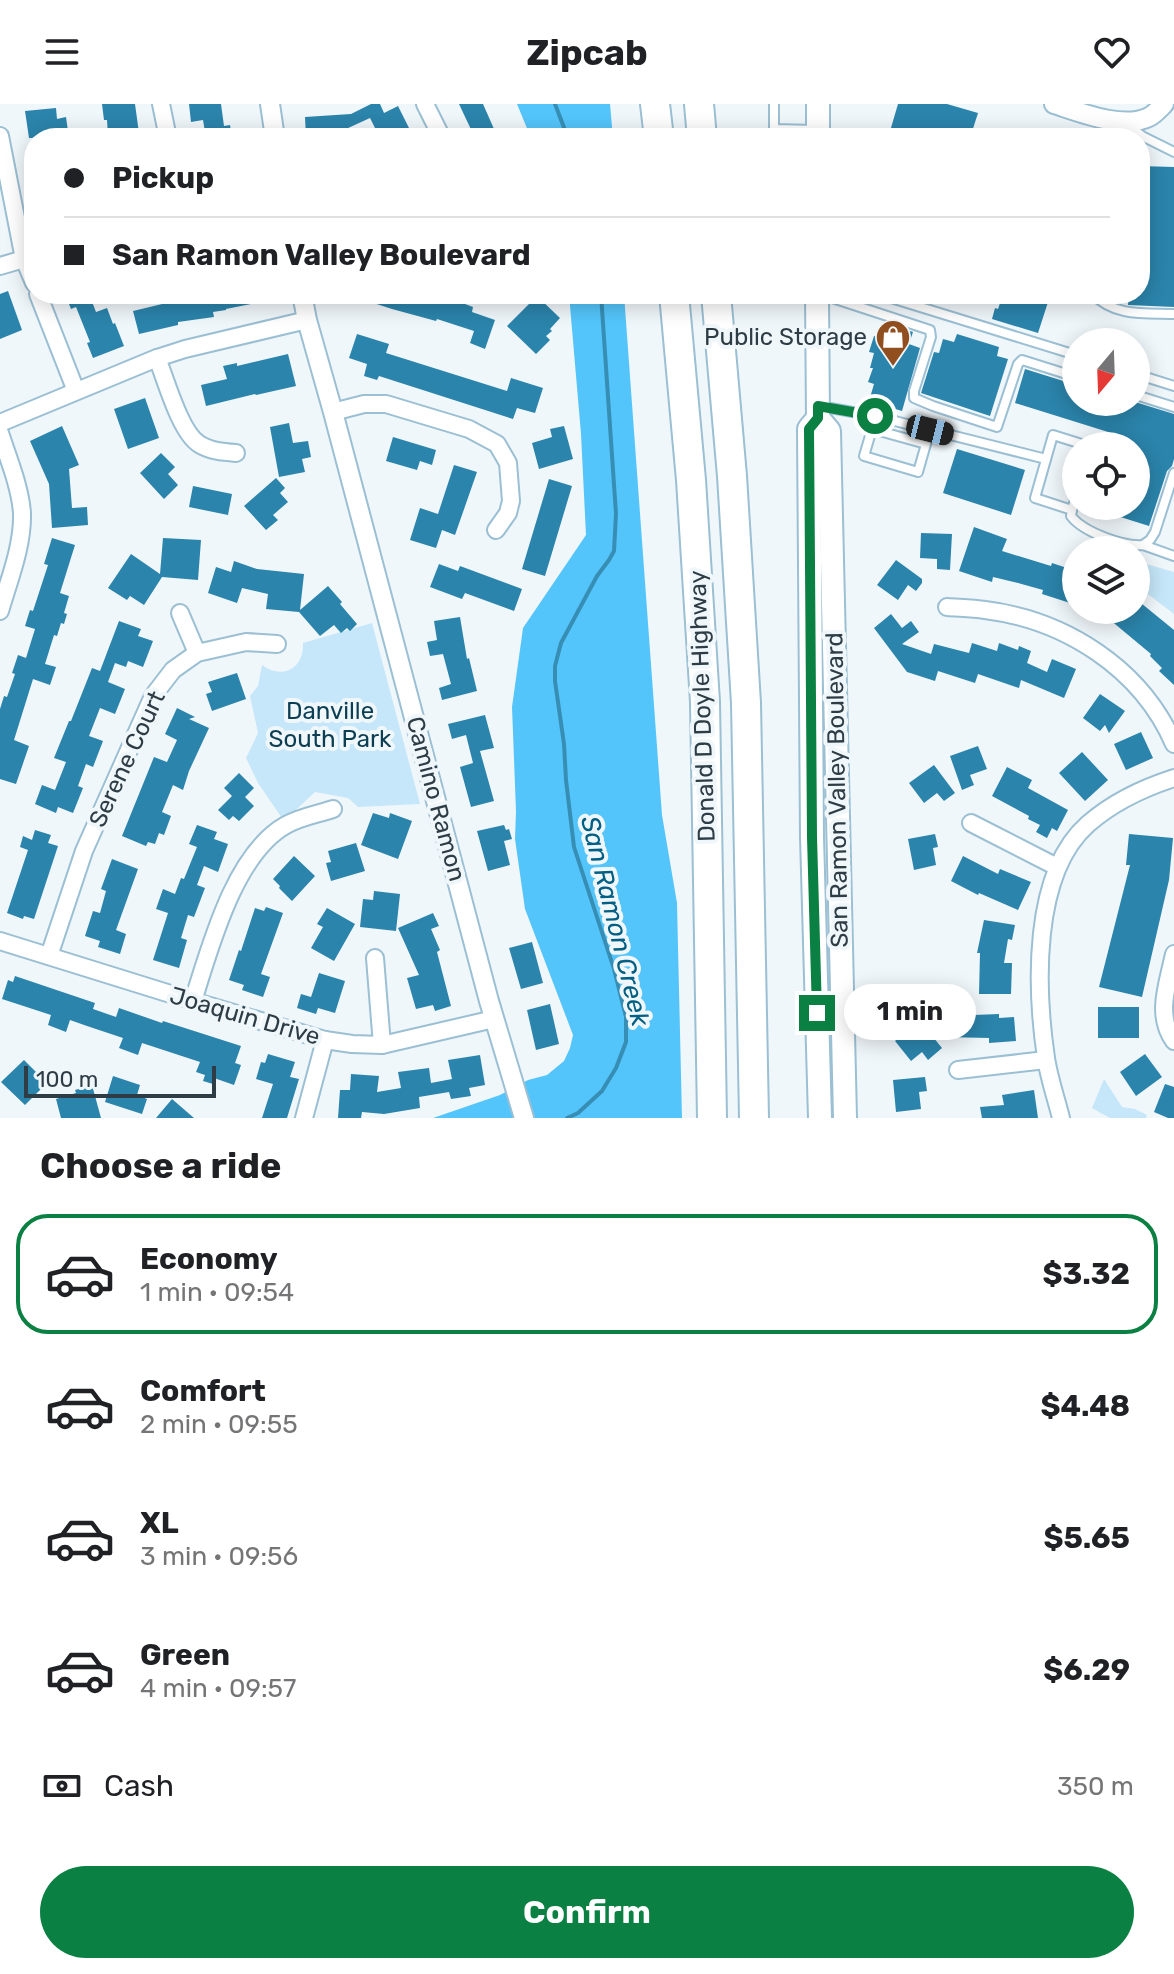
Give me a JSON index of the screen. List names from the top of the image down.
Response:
{
  "streets": {
    "highway": ["Donald D Doyle Highway"],
    "main road": ["San Ramon Valley Boulevard"],
    "street": ["Serene Court", "Camino Ramon", "Joaquin Drive"]
  },
  "crossings": [
    ["Serene Court", "Joaquin Drive"],
    ["Camino Ramon", "Joaquin Drive"]
  ],
  "water": ["San Ramon Creek"],
  "parks": ["Danville South Park"],
  "places": {
    "shop": ["Public Storage"]
  },
  "scale_bar": "100 m",
  "north": "bottom",
  "page": {
    "header": "Zipcab",
    "banner": ["Pickup", "San Ramon Valley Boulevard"],
    "bubble": "1 min",
    "scale": "100 m",
    "heading": "Choose a ride",
    "list": [
      {
        "name": "Economy",
        "note": "1 min · 09:54",
        "value": "$3.32"
      },
      {
        "name": "Comfort",
        "note": "2 min · 09:55",
        "value": "$4.48"
      },
      {
        "name": "XL",
        "note": "3 min · 09:56",
        "value": "$5.65"
      },
      {
        "name": "Green",
        "note": "4 min · 09:57",
        "value": "$6.29"
      }
    ],
    "pay": ["Cash", "350 m"],
    "buttons": "Confirm"
  }
}
